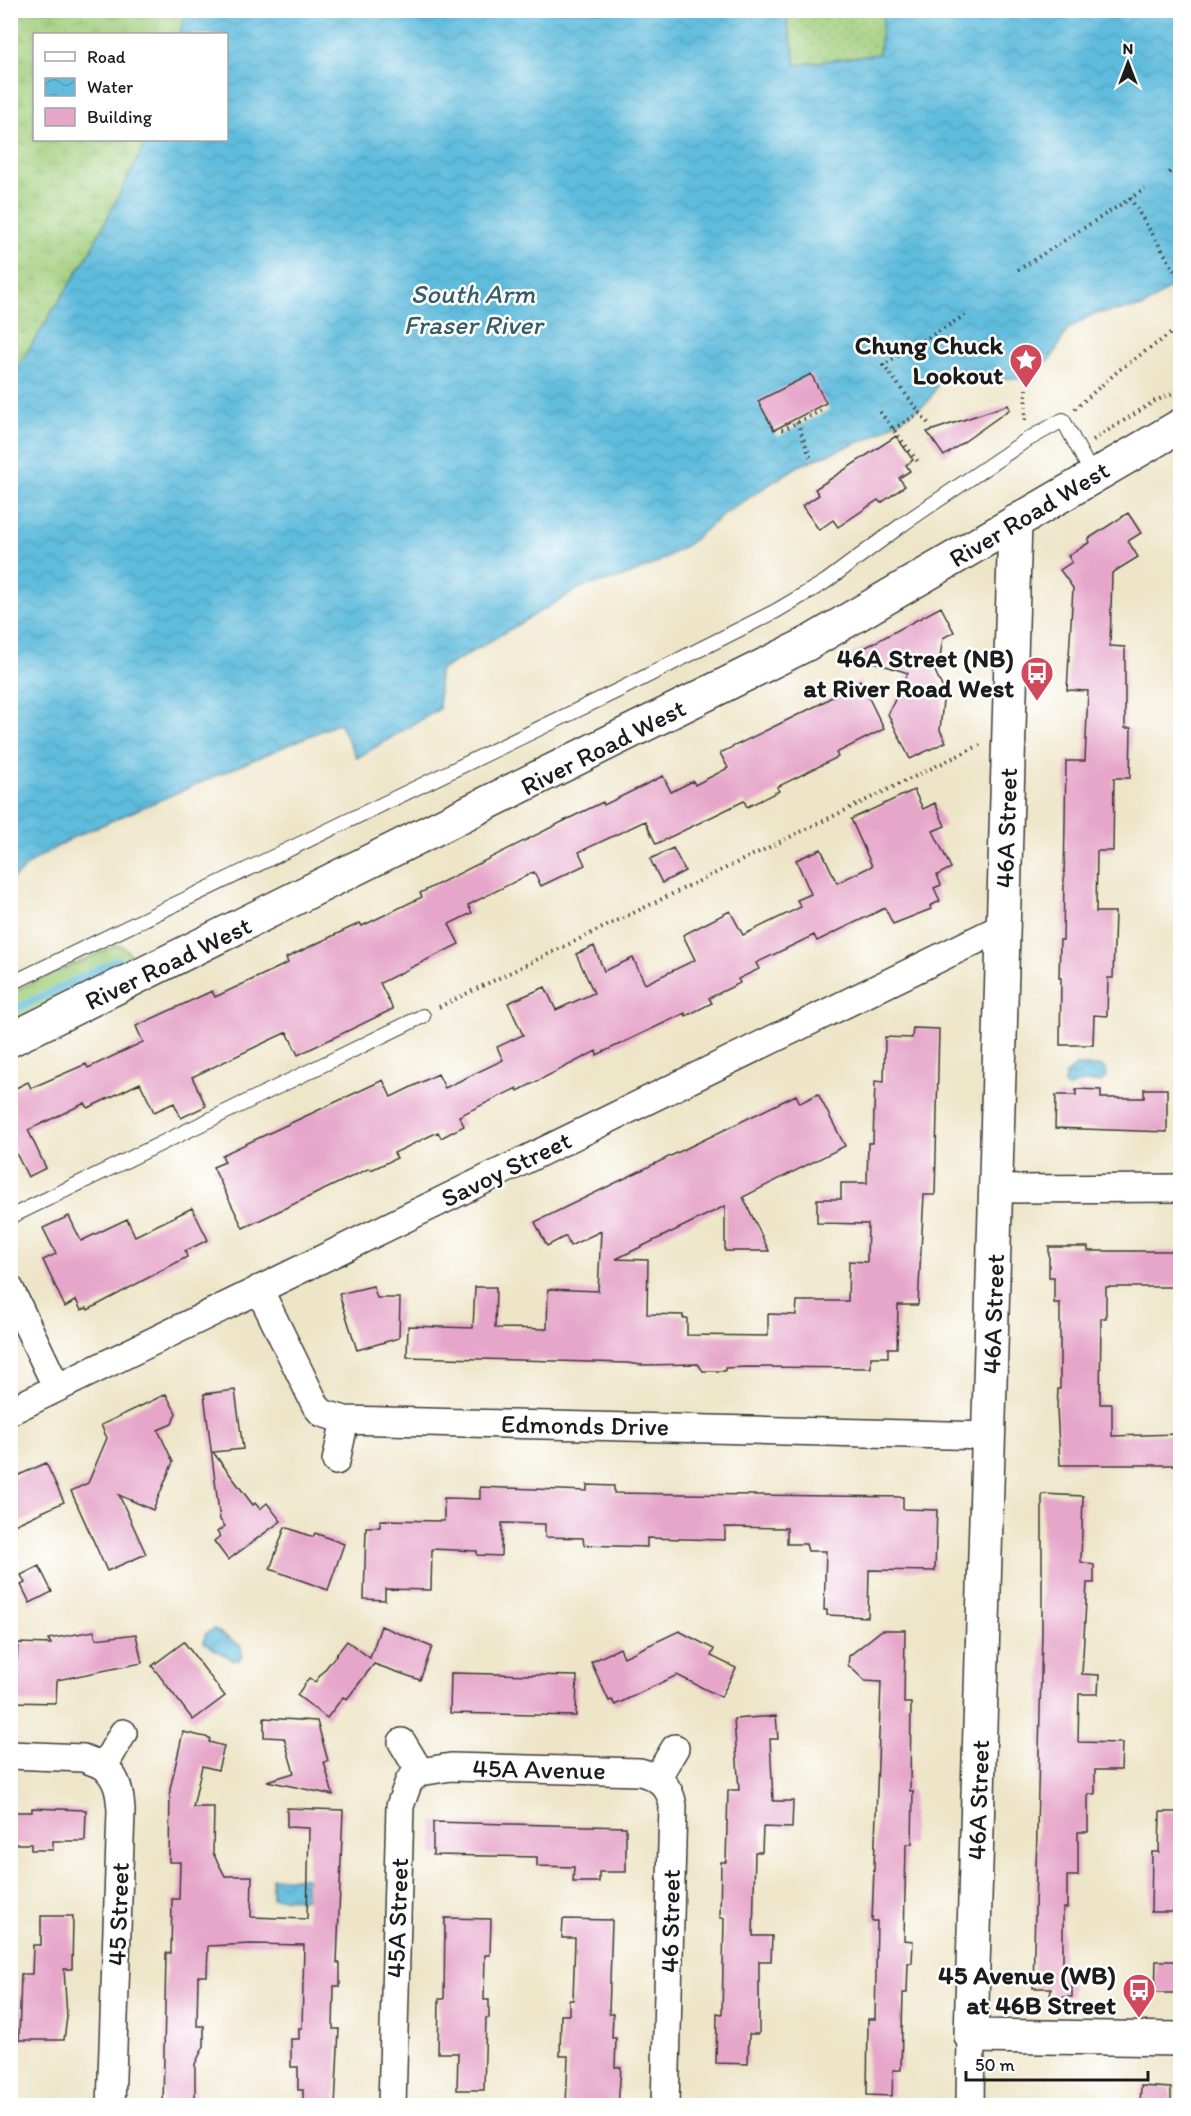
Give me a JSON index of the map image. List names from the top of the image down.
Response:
{
  "streets": {
    "street": [
      "River Road West",
      "46A Street",
      "Savoy Street",
      "Edmonds Drive",
      "45A Avenue",
      "45 Street",
      "45A Street",
      "46 Street"
    ]
  },
  "crossings": [
    ["River Road West", "46A Street"],
    ["46A Street", "Savoy Street"],
    ["46A Street", "Edmonds Drive"],
    ["Savoy Street", "Edmonds Drive"],
    ["45A Avenue", "45A Street"],
    ["45A Avenue", "46 Street"]
  ],
  "water": ["South Arm Fraser River"],
  "places": {
    "place": ["Chung Chuck Lookout"],
    "bus stop": ["46A Street (NB) at River Road West", "45 Avenue (WB) at 46B Street"]
  },
  "legend": ["Road", "Water", "Building"],
  "scale_bar": "50 m",
  "north": "top"
}
